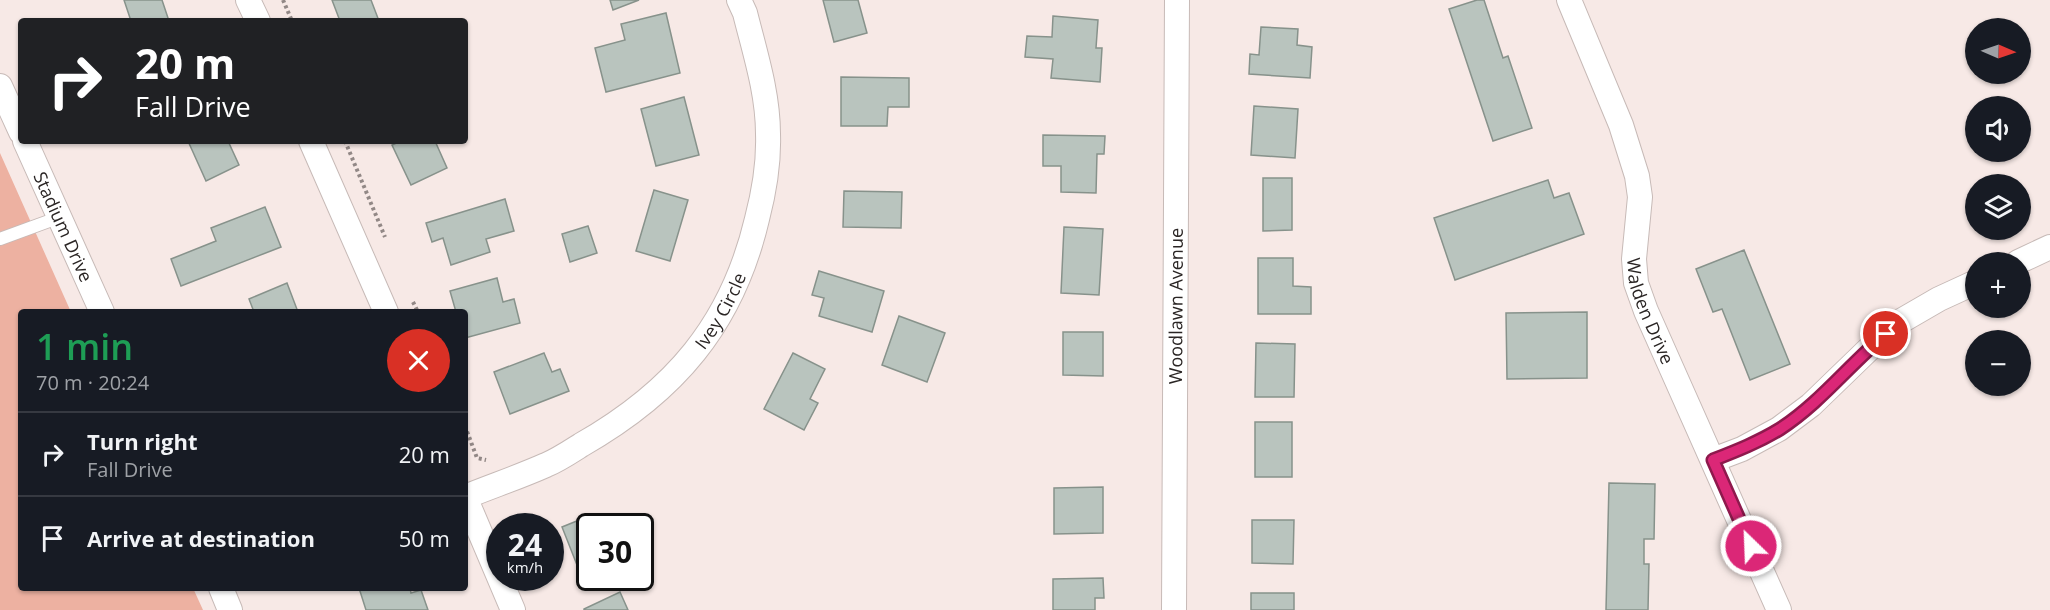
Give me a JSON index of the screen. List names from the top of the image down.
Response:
{
  "streets": {
    "street": [
      "Stadium Drive",
      "Woodlawn Avenue",
      "Ivey Circle",
      "Walden Drive"
    ]
  },
  "north": "right",
  "page": {
    "map_buttons": ["+", "−"],
    "turn": ["20 m", "Fall Drive"],
    "heading": ["1 min", "70 m · 20:24"],
    "list": [
      {
        "name": "Turn right",
        "note": "Fall Drive",
        "value": "20 m"
      },
      {
        "name": "Arrive at destination",
        "value": "50 m"
      }
    ],
    "speed": "24 km/h",
    "limit": "30"
  }
}
